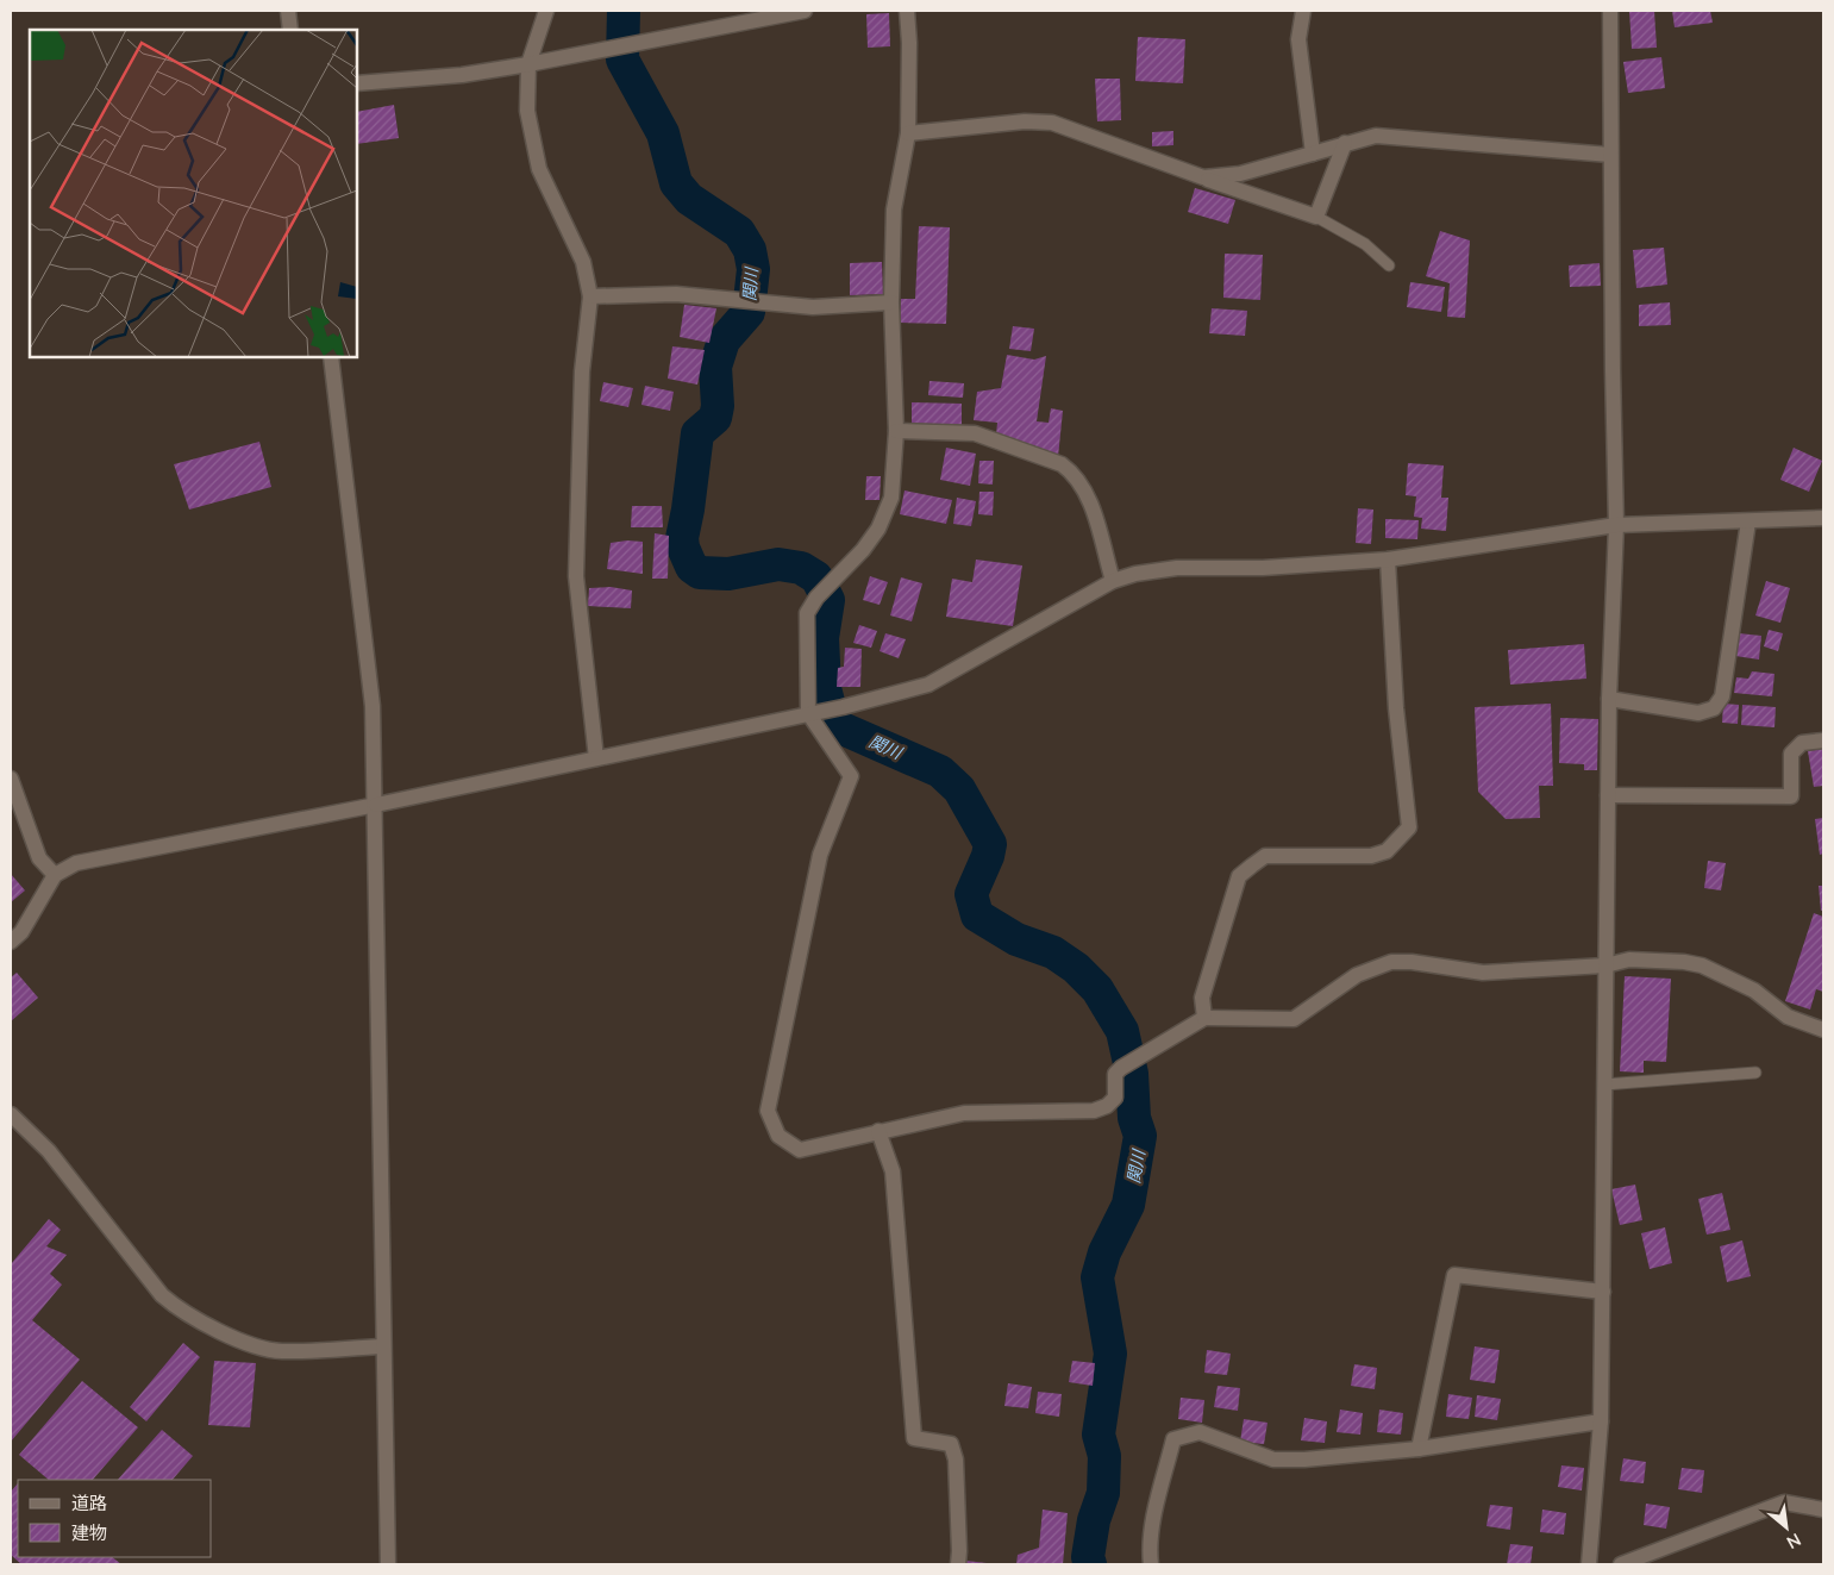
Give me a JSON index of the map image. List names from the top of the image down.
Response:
{
  "water": ["関川"],
  "legend": ["道路", "建物"],
  "north": "bottom right"
}
